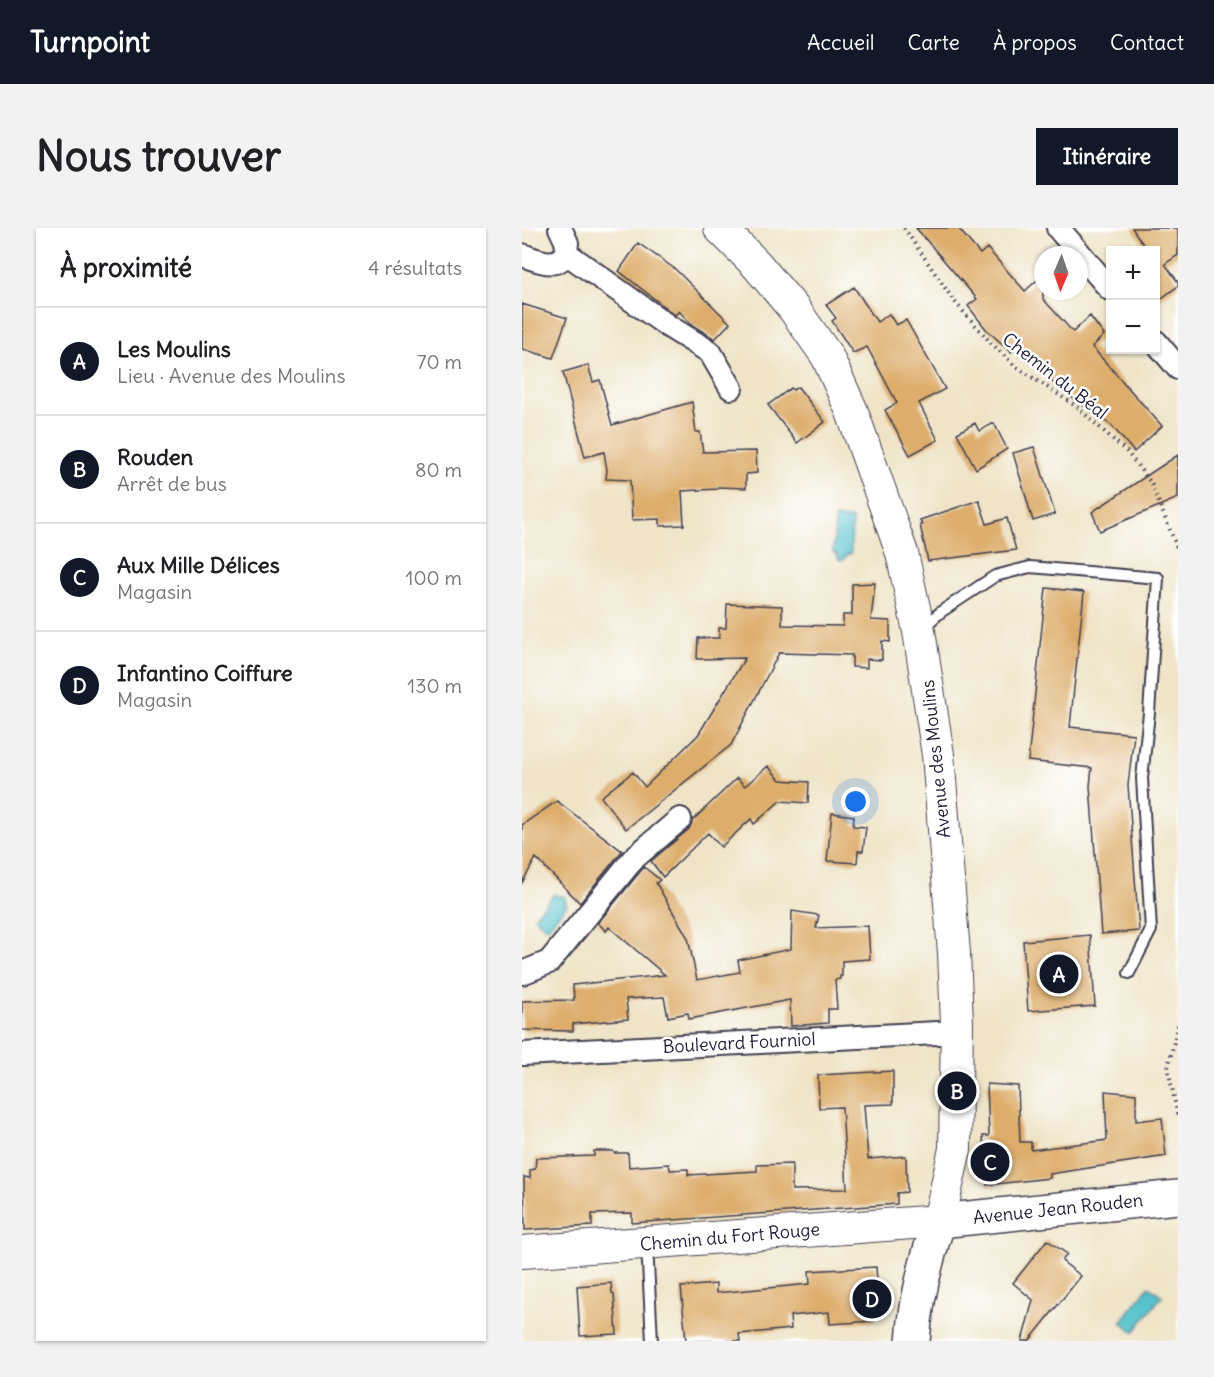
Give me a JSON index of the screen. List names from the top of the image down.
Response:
{
  "streets": {
    "main road": ["Avenue des Moulins", "Avenue Jean Rouden", "Chemin du Fort Rouge"],
    "street": ["Boulevard Fourniol"],
    "path": ["Chemin du Béal"]
  },
  "crossings": [
    ["Avenue des Moulins", "Boulevard Fourniol"],
    ["Avenue des Moulins", "Avenue Jean Rouden"],
    ["Avenue des Moulins", "Chemin du Fort Rouge"],
    ["Avenue Jean Rouden", "Chemin du Fort Rouge"]
  ],
  "north": "bottom",
  "page": {
    "header": "Turnpoint",
    "nav": [
      "Accueil",
      "Carte",
      "À propos",
      "Contact"
    ],
    "buttons": "Itinéraire",
    "title": "Nous trouver",
    "heading": ["À proximité", "4 résultats"],
    "map_buttons": ["+", "−"],
    "list": [
      {
        "mark": "A",
        "name": "Les Moulins",
        "note": "Lieu · Avenue des Moulins",
        "value": "70 m"
      },
      {
        "mark": "B",
        "name": "Rouden",
        "note": "Arrêt de bus",
        "value": "80 m"
      },
      {
        "mark": "C",
        "name": "Aux Mille Délices",
        "note": "Magasin",
        "value": "100 m"
      },
      {
        "mark": "D",
        "name": "Infantino Coiffure",
        "note": "Magasin",
        "value": "130 m"
      }
    ],
    "pins": [
      "A",
      "B",
      "C",
      "D"
    ]
  }
}
